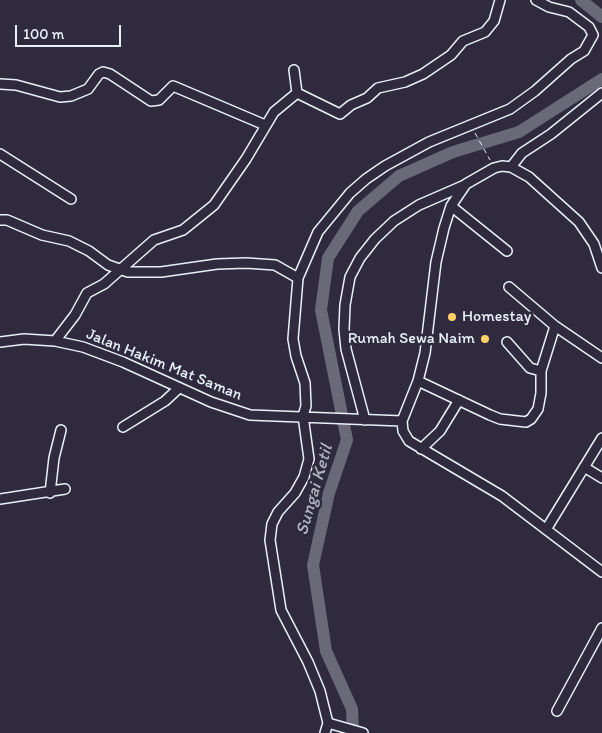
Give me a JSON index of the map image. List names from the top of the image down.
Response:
{
  "streets": {
    "street": ["Jalan Hakim Mat Saman"]
  },
  "water": ["Sungai Ketil"],
  "places": ["Homestay", "Rumah Sewa Naim"],
  "scale_bar": "100 m"
}
